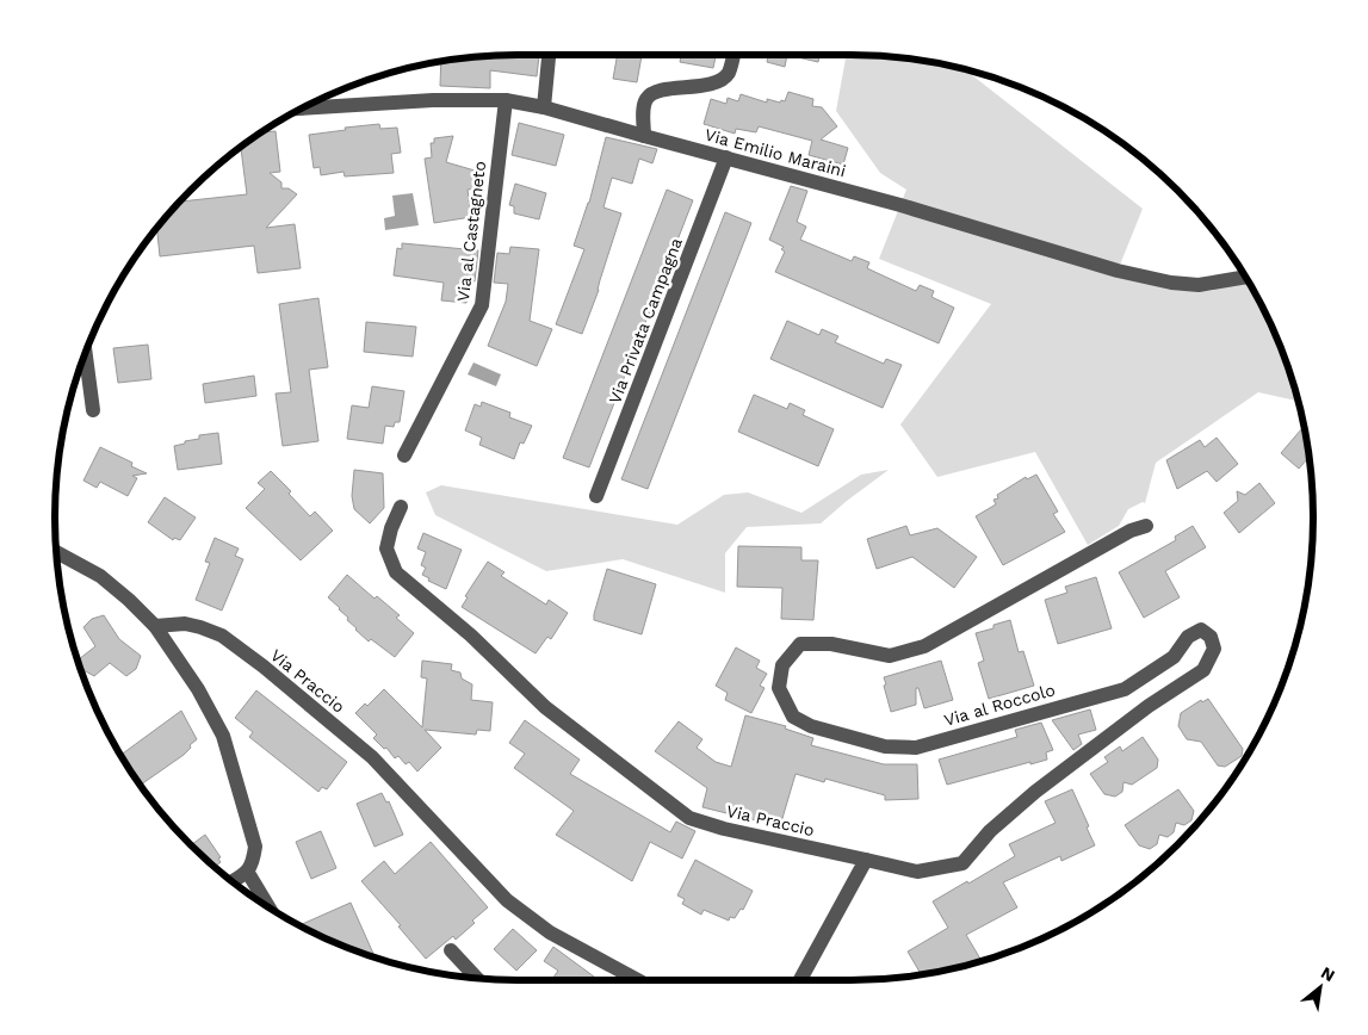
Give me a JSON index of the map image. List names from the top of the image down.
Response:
{
  "streets": {
    "street": [
      "Via Emilio Maraini",
      "Via al Castagneto",
      "Via Privata Campagna",
      "Via Praccio",
      "Via al Roccolo"
    ]
  },
  "crossings": [
    ["Via Emilio Maraini", "Via al Castagneto"],
    ["Via Emilio Maraini", "Via Privata Campagna"],
    ["Via Praccio", "Via al Roccolo"]
  ],
  "north": "top right"
}
